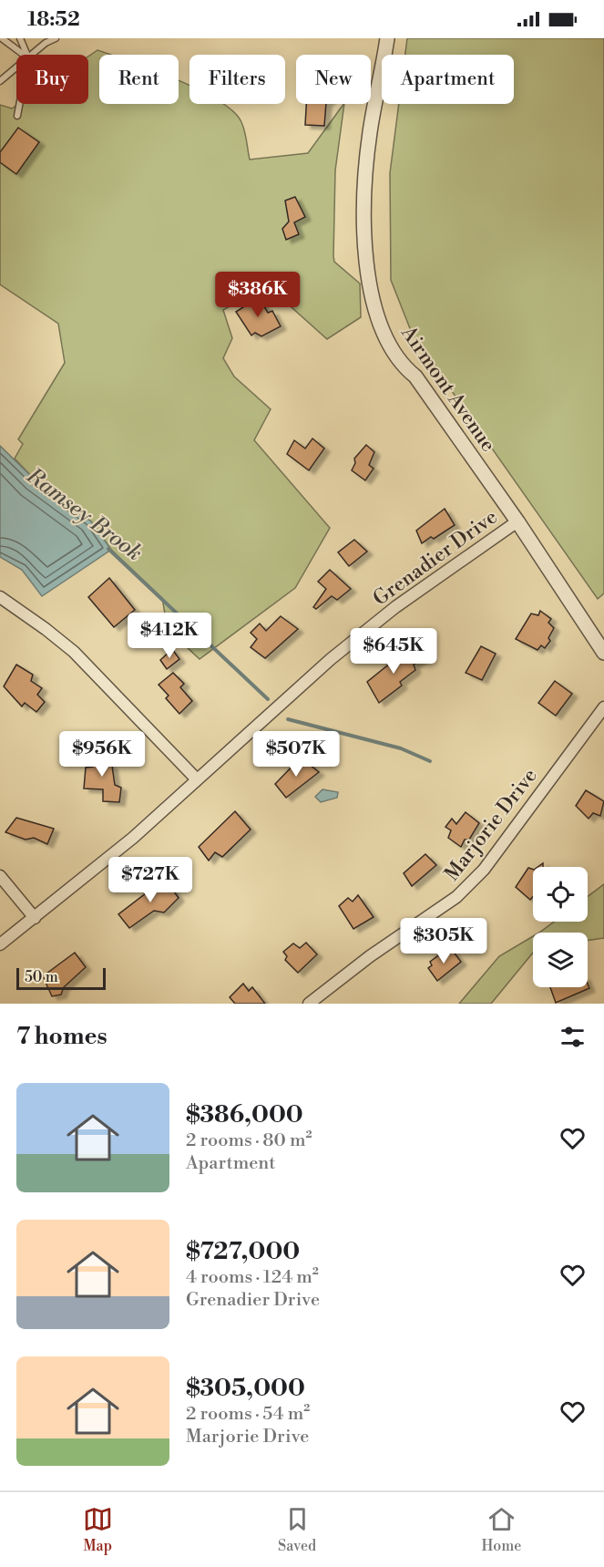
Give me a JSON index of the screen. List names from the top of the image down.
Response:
{
  "streets": {
    "street": ["Airmont Avenue", "Grenadier Drive", "Marjorie Drive"]
  },
  "crossings": [
    ["Airmont Avenue", "Grenadier Drive"]
  ],
  "water": ["Ramsey Brook"],
  "scale_bar": "50 m",
  "page": {
    "status": "18:52",
    "chip": [
      "Buy",
      "Rent",
      "Filters",
      "New",
      "Apartment"
    ],
    "price": [
      "$386K",
      "$412K",
      "$645K",
      "$956K",
      "$507K",
      "$727K",
      "$305K"
    ],
    "scale": "50 m",
    "heading": "7 homes",
    "list": [
      {
        "name": "$386,000",
        "note": "2 rooms · 80 m² · Apartment"
      },
      {
        "name": "$727,000",
        "note": "4 rooms · 124 m² · Grenadier Drive"
      },
      {
        "name": "$305,000",
        "note": "2 rooms · 54 m² · Marjorie Drive"
      }
    ],
    "tabs": ["Map", "Saved", "Home"]
  }
}
